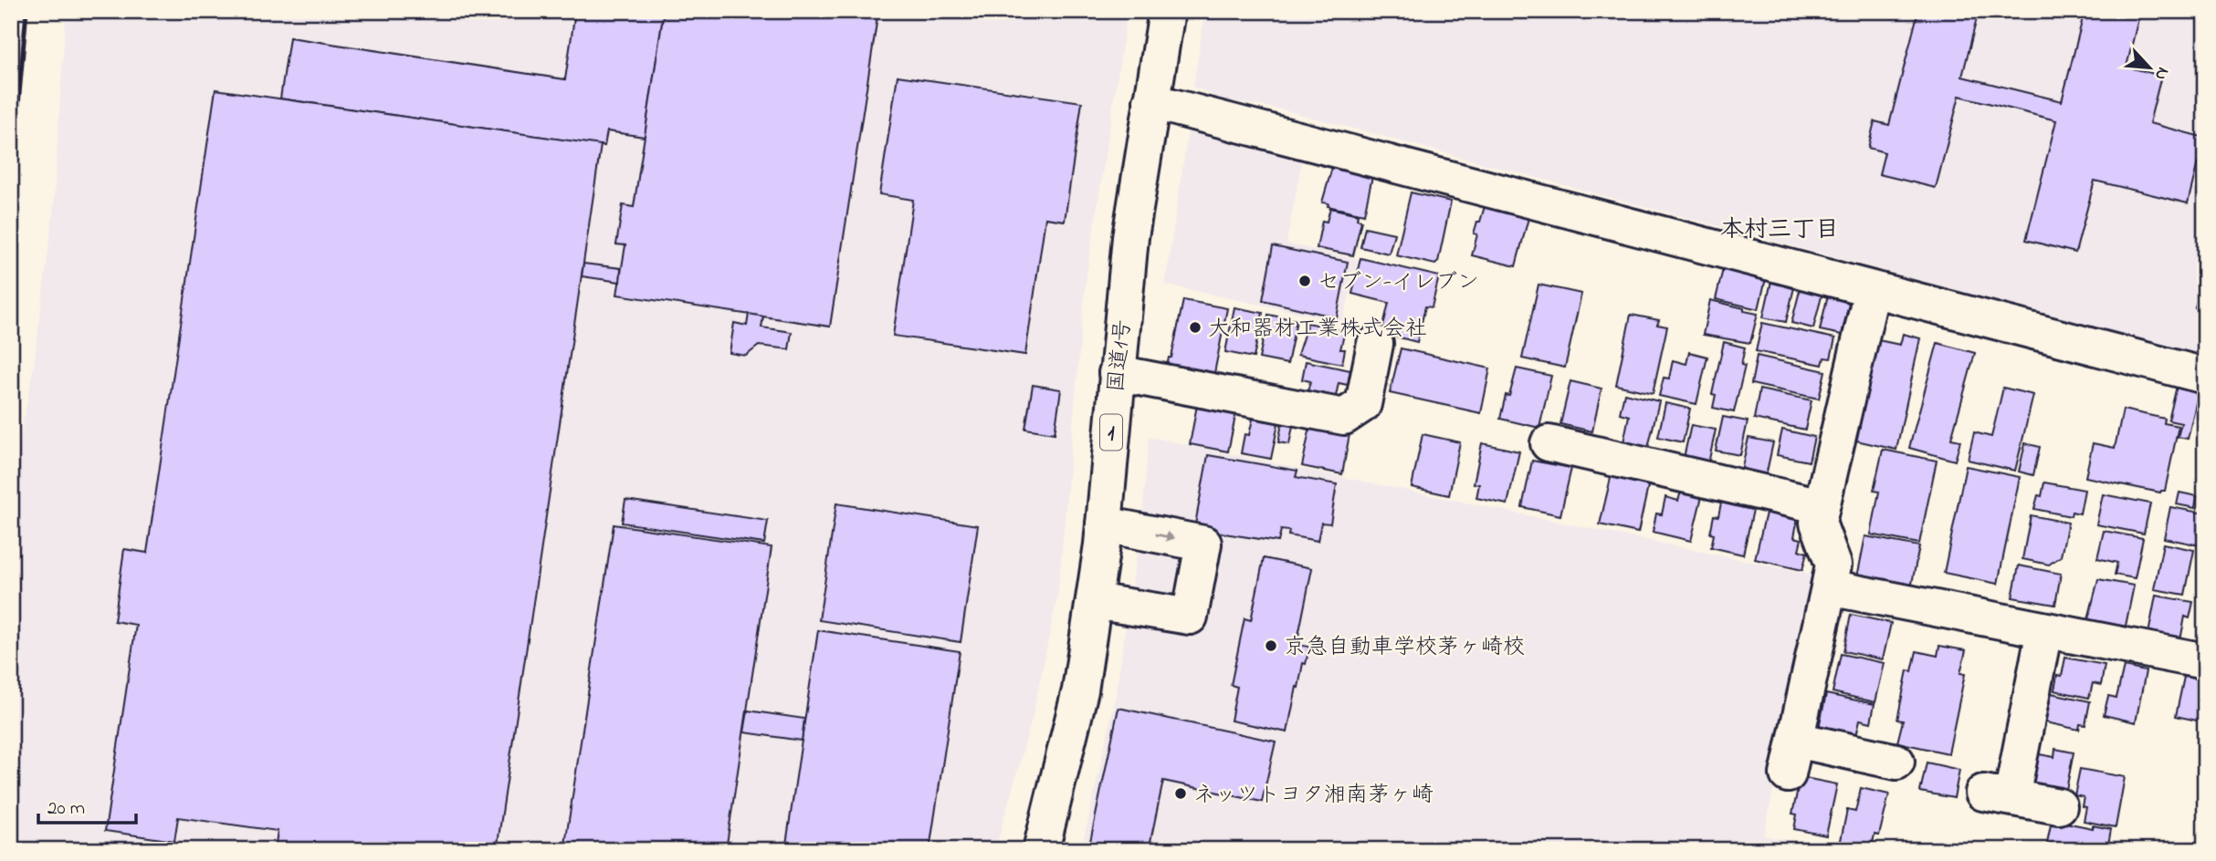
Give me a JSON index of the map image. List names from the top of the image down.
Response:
{
  "streets": {
    "main road": ["国道1号", "1"]
  },
  "districts": ["本村三丁目"],
  "places": [
    "セブン-イレブン",
    "大和器材工業株式会社",
    "京急自動車学校茅ヶ崎校",
    "ネッツトヨタ湘南茅ヶ崎"
  ],
  "scale_bar": "20 m",
  "north": "bottom right"
}
